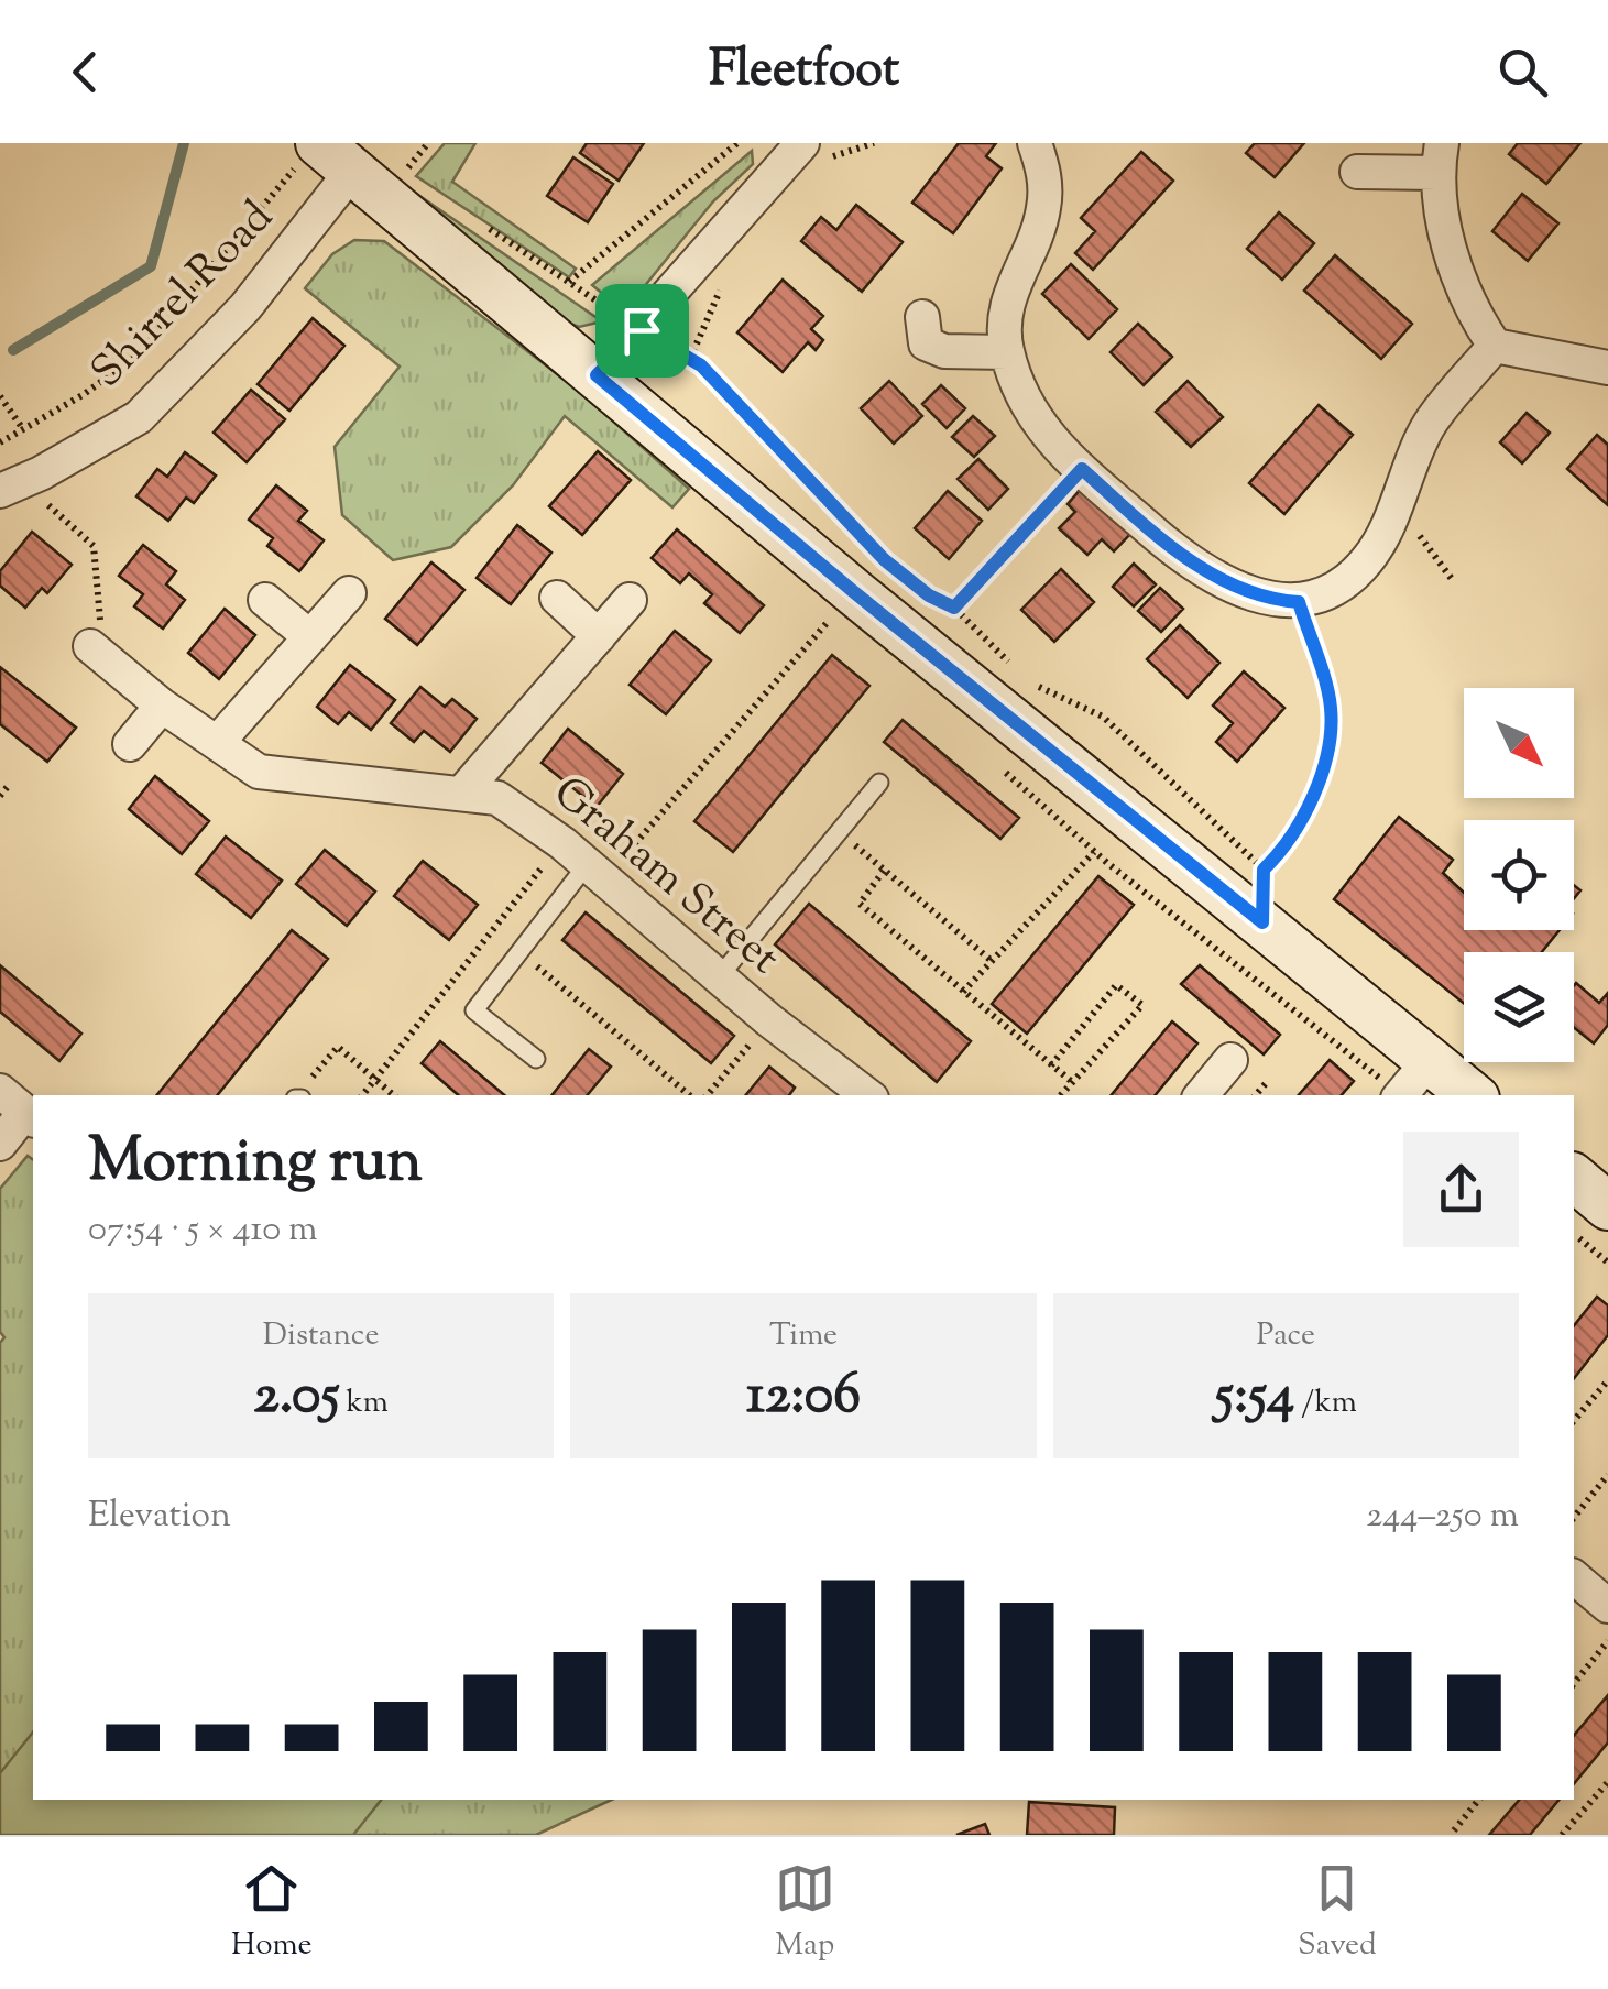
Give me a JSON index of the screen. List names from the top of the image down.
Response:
{
  "streets": {
    "street": ["Shirrel Road", "Graham Street"]
  },
  "north": "bottom right",
  "page": {
    "header": "Fleetfoot",
    "heading": ["Morning run", "07:54 · 5 × 410 m"],
    "stats": [
      ["Distance", "2.05 km"],
      ["Time", "12:06"],
      ["Pace", "5:54 /km"]
    ],
    "chart": ["Elevation", "244–250 m"],
    "tabs": ["Home", "Map", "Saved"]
  }
}
